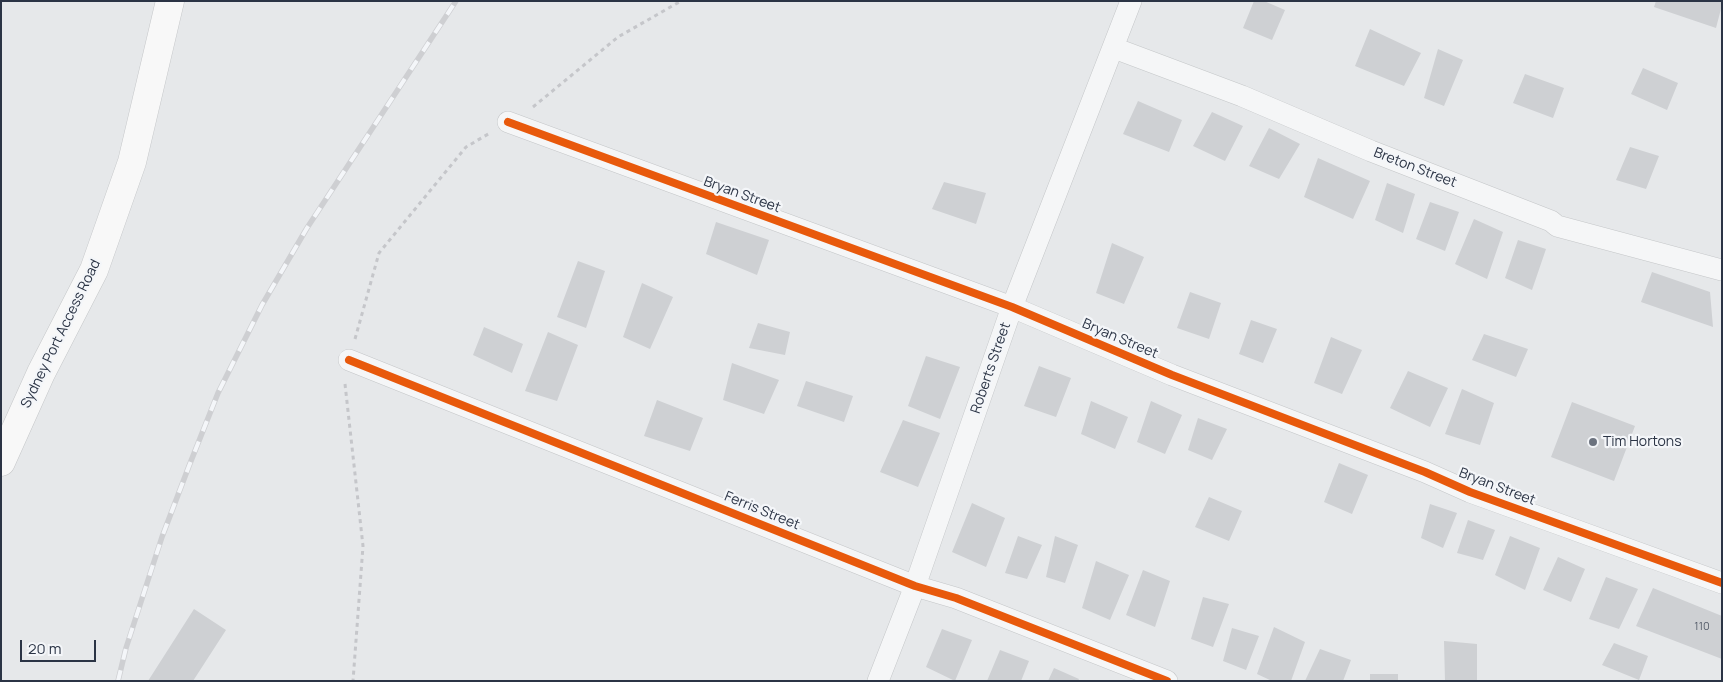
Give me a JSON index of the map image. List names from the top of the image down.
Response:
{
  "streets": {
    "street": [
      "Breton Street",
      "Bryan Street",
      "Sydney Port Access Road",
      "Roberts Street",
      "Ferris Street"
    ]
  },
  "crossings": [
    ["Breton Street", "Roberts Street"],
    ["Bryan Street", "Roberts Street"],
    ["Roberts Street", "Ferris Street"]
  ],
  "places": ["Tim Hortons"],
  "house_numbers": ["110"],
  "scale_bar": "20 m"
}
